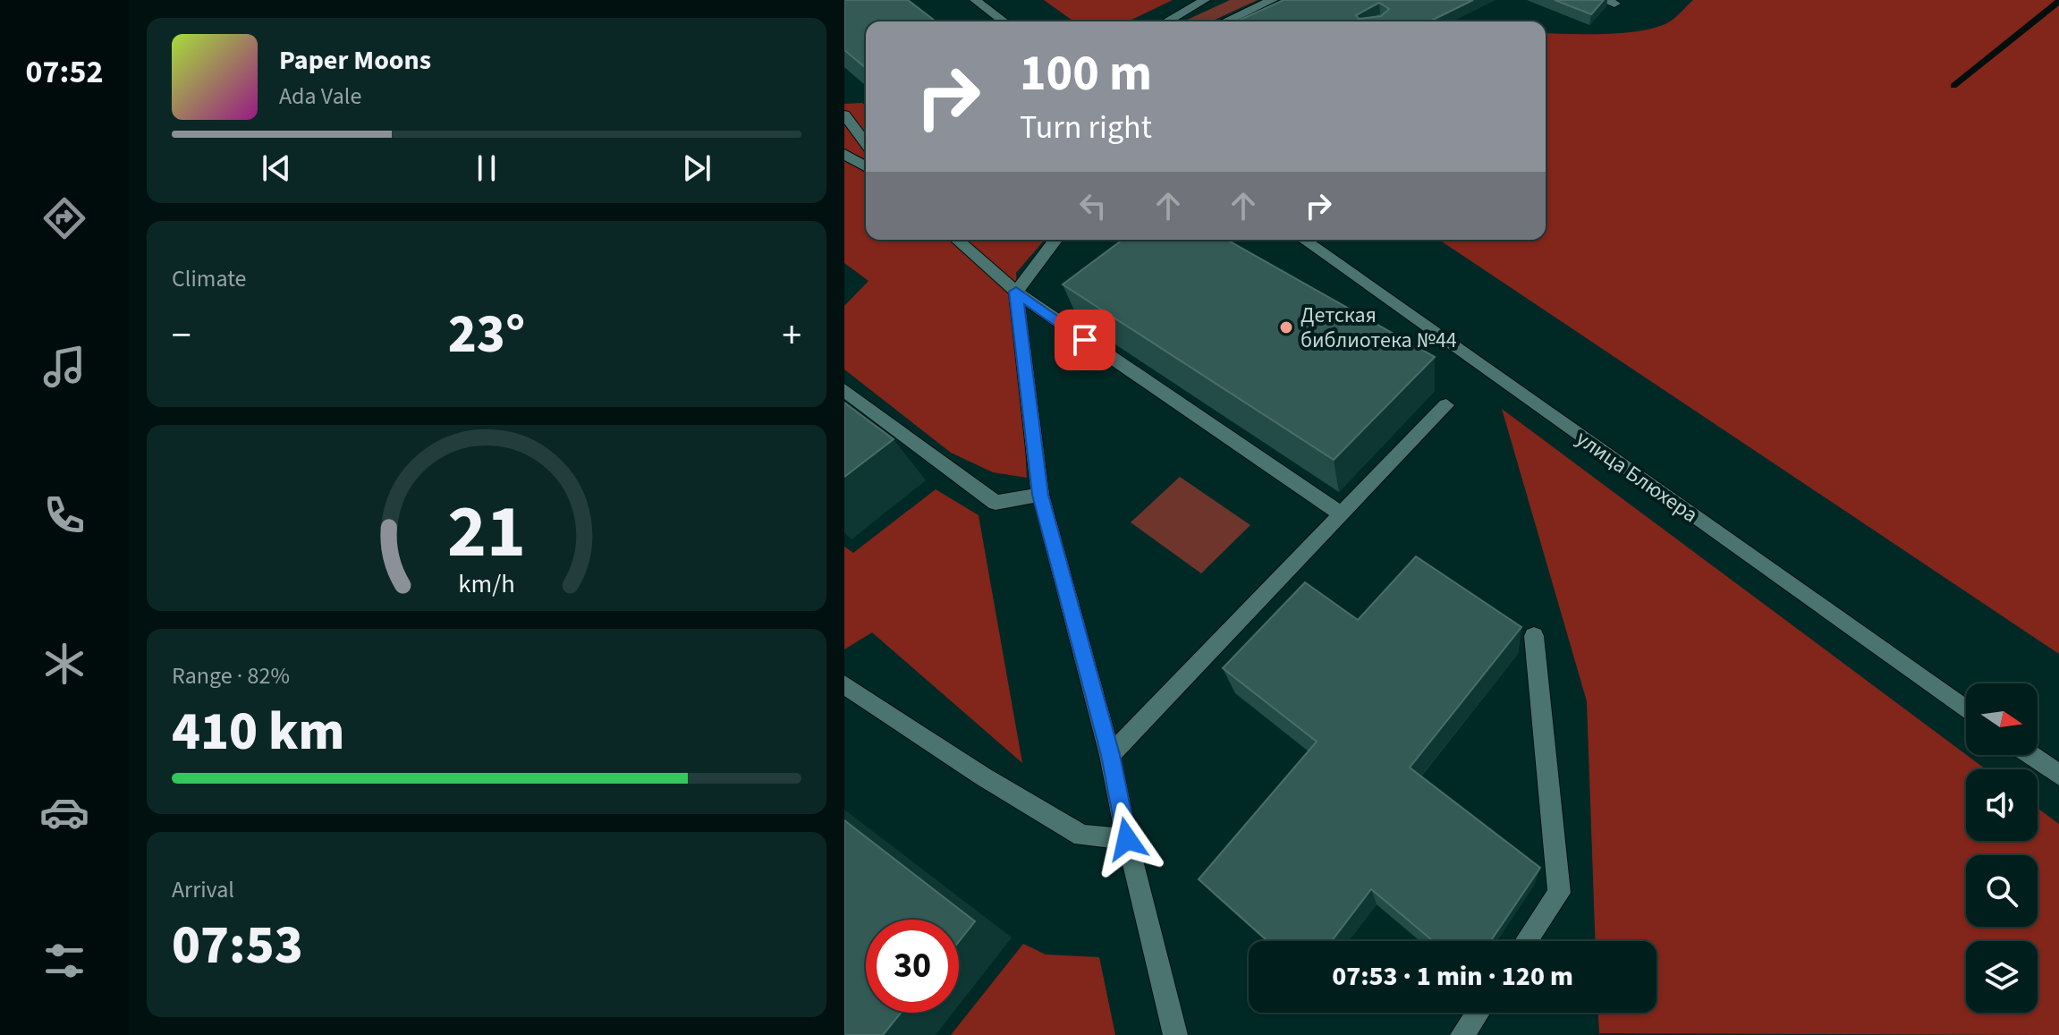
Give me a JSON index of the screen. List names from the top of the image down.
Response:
{
  "streets": {
    "street": ["улица Блюхера"]
  },
  "places": ["Детская библиотека №44"],
  "north": "right",
  "page": {
    "tabs": "07:52",
    "turn": ["100 m", "Turn right"],
    "song": ["Paper Moons", "Ada Vale"],
    "tile": [
      "Climate",
      ["Range · 82%", "410 km"],
      ["Arrival", "07:53"]
    ],
    "heat": ["−", "23°", "+"],
    "limit": "30",
    "trip": "07:53 · 1 min · 120 m",
    "gauge": ["21", "km/h"]
  }
}
